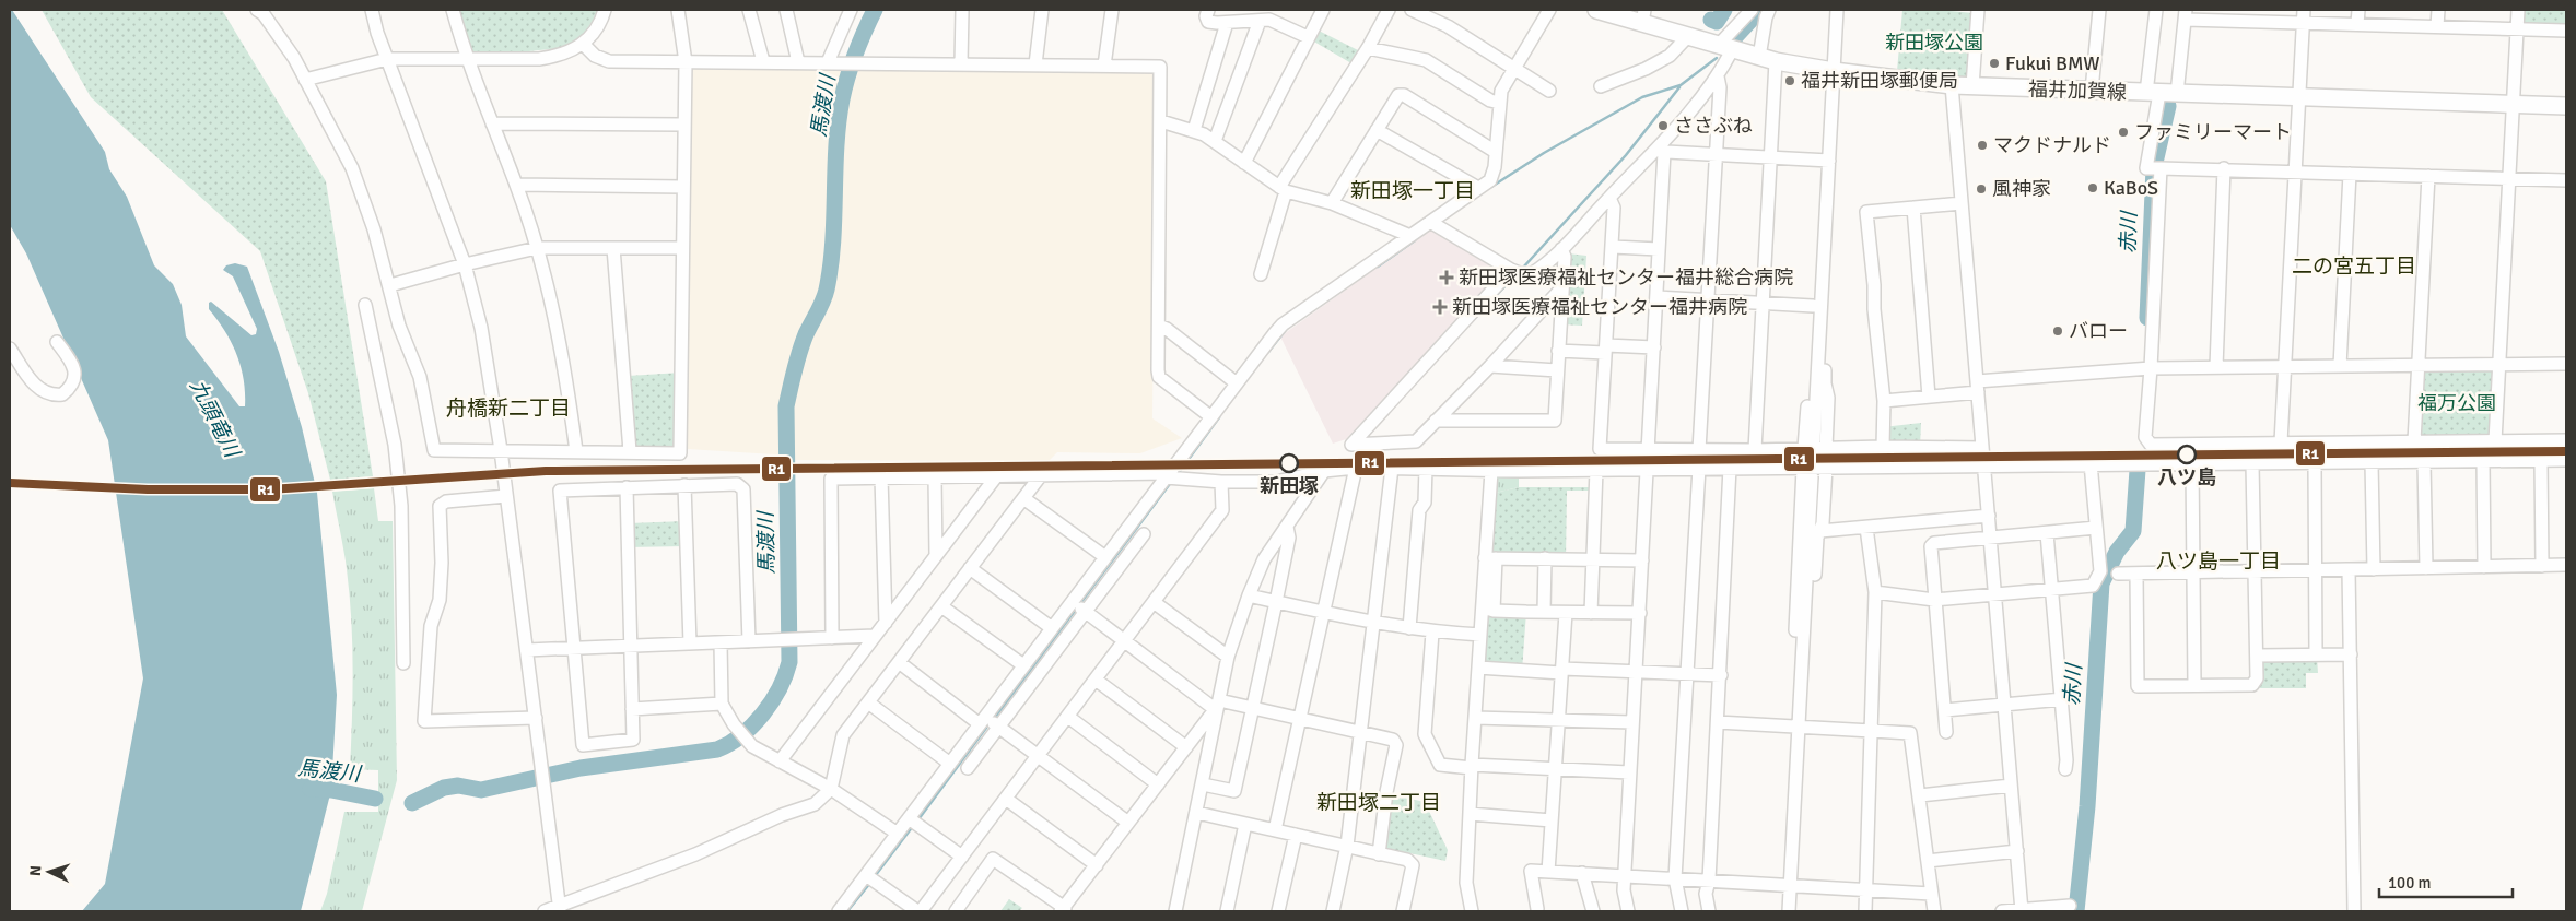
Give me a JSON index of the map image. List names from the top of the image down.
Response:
{
  "streets": {
    "main road": ["福井加賀線"]
  },
  "districts": [
    "新田塚一丁目",
    "二の宮五丁目",
    "舟橋新二丁目",
    "八ツ島一丁目",
    "新田塚二丁目"
  ],
  "water": ["馬渡川", "赤川", "九頭竜川"],
  "parks": ["新田塚公園", "福万公園"],
  "places": {
    "other": [
      "Fukui BMW",
      "福井新田塚郵便局",
      "ささぶね",
      "ファミリーマート",
      "マクドナルド",
      "KaBoS",
      "風神家",
      "バロー",
      "八ツ島",
      "新田塚"
    ],
    "health": ["新田塚医療福祉センター福井総合病院", "新田塚医療福祉センター福井病院"]
  },
  "lines": ["transit line R1"],
  "scale_bar": "100 m",
  "north": "left"
}
